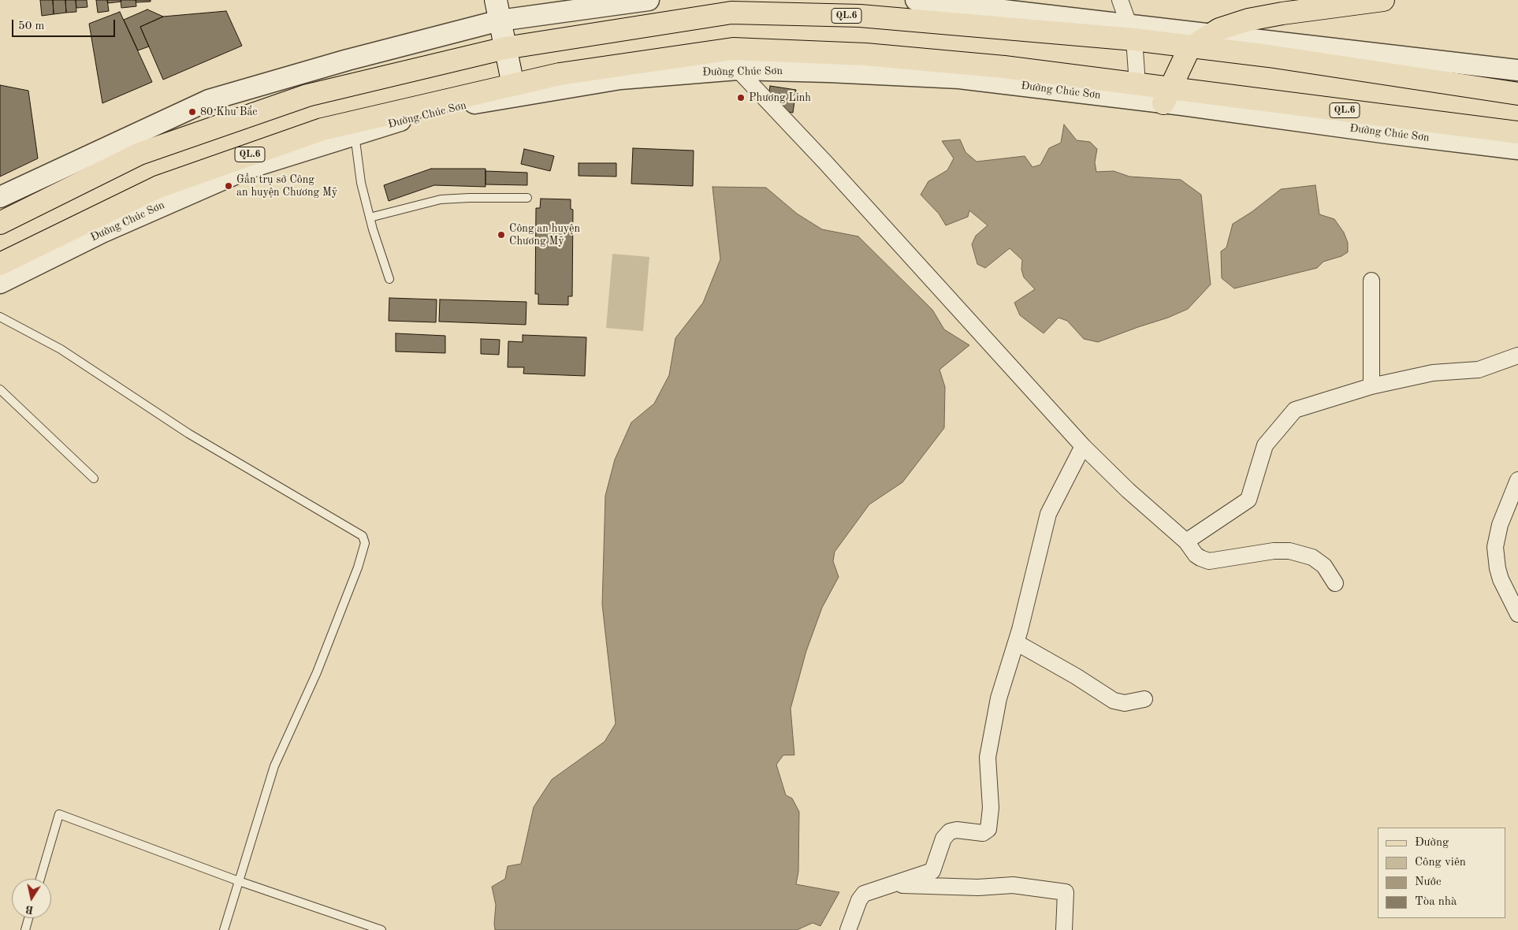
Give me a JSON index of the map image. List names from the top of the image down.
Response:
{
  "streets": {
    "main road": ["QL.6", "Đường Chúc Sơn"]
  },
  "places": [
    "Phương Linh",
    "80 Khu Bắc",
    "Gần trụ sở Công an huyện Chương Mỹ",
    "Công an huyện Chương Mỹ"
  ],
  "legend": [
    "Đường",
    "Công viên",
    "Nước",
    "Tòa nhà"
  ],
  "scale_bar": "50 m",
  "north": "bottom"
}
